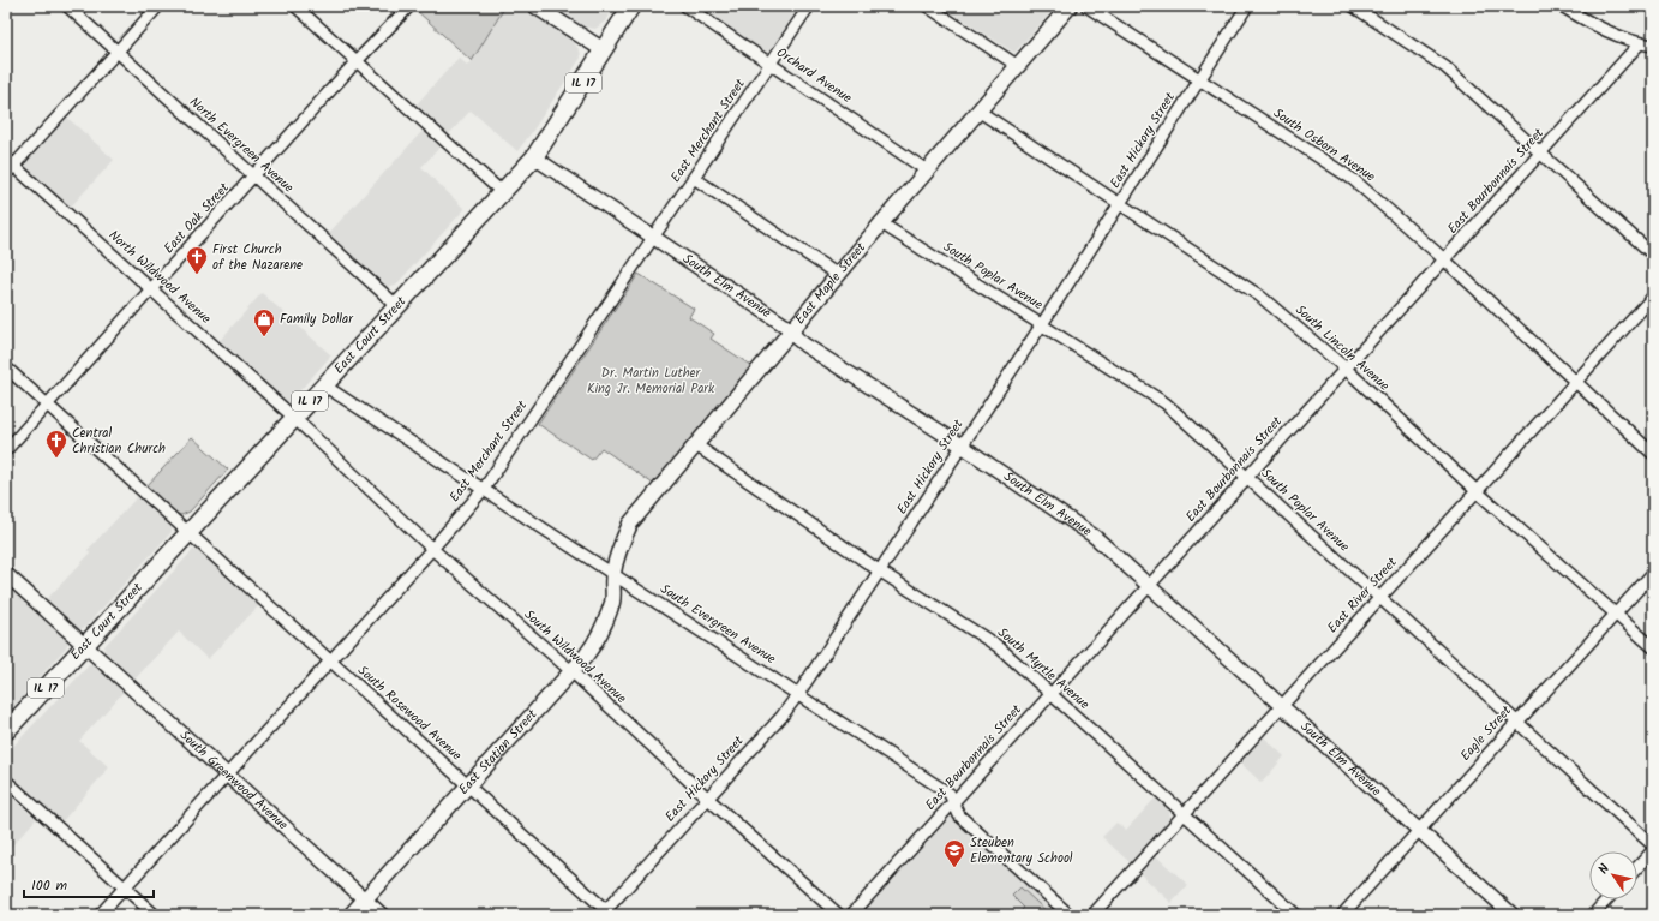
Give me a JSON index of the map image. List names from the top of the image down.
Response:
{
  "streets": {
    "main road": [
      "IL 17",
      "East Maple Street",
      "East Court Street",
      "East Station Street"
    ],
    "street": [
      "Orchard Avenue",
      "East Merchant Street",
      "East Hickory Street",
      "North Evergreen Avenue",
      "South Osborn Avenue",
      "East Bourbonnais Street",
      "East Oak Street",
      "South Poplar Avenue",
      "North Wildwood Avenue",
      "South Elm Avenue",
      "South Lincoln Avenue",
      "East River Street",
      "South Evergreen Avenue",
      "South Wildwood Avenue",
      "South Myrtle Avenue",
      "South Rosewood Avenue",
      "Eagle Street",
      "South Greenwood Avenue"
    ]
  },
  "crossings": [
    ["Orchard Avenue", "East Merchant Street"],
    ["Orchard Avenue", "East Maple Street"],
    ["East Merchant Street", "South Elm Avenue"],
    ["East Merchant Street", "South Evergreen Avenue"],
    ["East Merchant Street", "South Wildwood Avenue"],
    ["East Merchant Street", "South Rosewood Avenue"],
    ["East Merchant Street", "South Greenwood Avenue"],
    ["East Hickory Street", "South Osborn Avenue"],
    ["East Hickory Street", "South Poplar Avenue"],
    ["East Hickory Street", "South Elm Avenue"],
    ["East Hickory Street", "South Lincoln Avenue"],
    ["East Hickory Street", "South Evergreen Avenue"],
    ["East Hickory Street", "South Wildwood Avenue"],
    ["East Hickory Street", "South Myrtle Avenue"],
    ["East Hickory Street", "South Rosewood Avenue"],
    ["North Evergreen Avenue", "East Oak Street"],
    ["North Evergreen Avenue", "East Court Street"],
    ["South Osborn Avenue", "East Bourbonnais Street"],
    ["South Osborn Avenue", "East River Street"],
    ["East Bourbonnais Street", "South Poplar Avenue"],
    ["East Bourbonnais Street", "South Elm Avenue"],
    ["East Bourbonnais Street", "South Lincoln Avenue"],
    ["East Bourbonnais Street", "South Evergreen Avenue"],
    ["East Bourbonnais Street", "South Myrtle Avenue"],
    ["East Oak Street", "North Wildwood Avenue"],
    ["East Oak Street", "South Rosewood Avenue"],
    ["South Poplar Avenue", "East Maple Street"],
    ["South Poplar Avenue", "East River Street"],
    ["South Poplar Avenue", "Eagle Street"],
    ["North Wildwood Avenue", "East Court Street"],
    ["North Wildwood Avenue", "South Wildwood Avenue"],
    ["East Maple Street", "South Elm Avenue"],
    ["East Maple Street", "South Lincoln Avenue"],
    ["East Maple Street", "South Evergreen Avenue"],
    ["East Maple Street", "South Myrtle Avenue"],
    ["East Maple Street", "East Station Street"],
    ["South Elm Avenue", "East Court Street"],
    ["South Elm Avenue", "East River Street"],
    ["South Elm Avenue", "Eagle Street"],
    ["East Court Street", "South Evergreen Avenue"],
    ["East Court Street", "South Wildwood Avenue"],
    ["East Court Street", "South Rosewood Avenue"],
    ["East Court Street", "South Greenwood Avenue"],
    ["South Lincoln Avenue", "East River Street"],
    ["South Lincoln Avenue", "Eagle Street"],
    ["East River Street", "South Myrtle Avenue"],
    ["South Evergreen Avenue", "East Station Street"],
    ["South Wildwood Avenue", "East Station Street"],
    ["South Rosewood Avenue", "East Station Street"],
    ["East Station Street", "South Greenwood Avenue"]
  ],
  "parks": ["Dr. Martin Luther King Jr. Memorial Park"],
  "places": {
    "church": ["First Church of the Nazarene", "Central Christian Church"],
    "shop": ["Family Dollar"],
    "school or university": ["Steuben Elementary School"]
  },
  "scale_bar": "100 m",
  "north": "top left"
}
